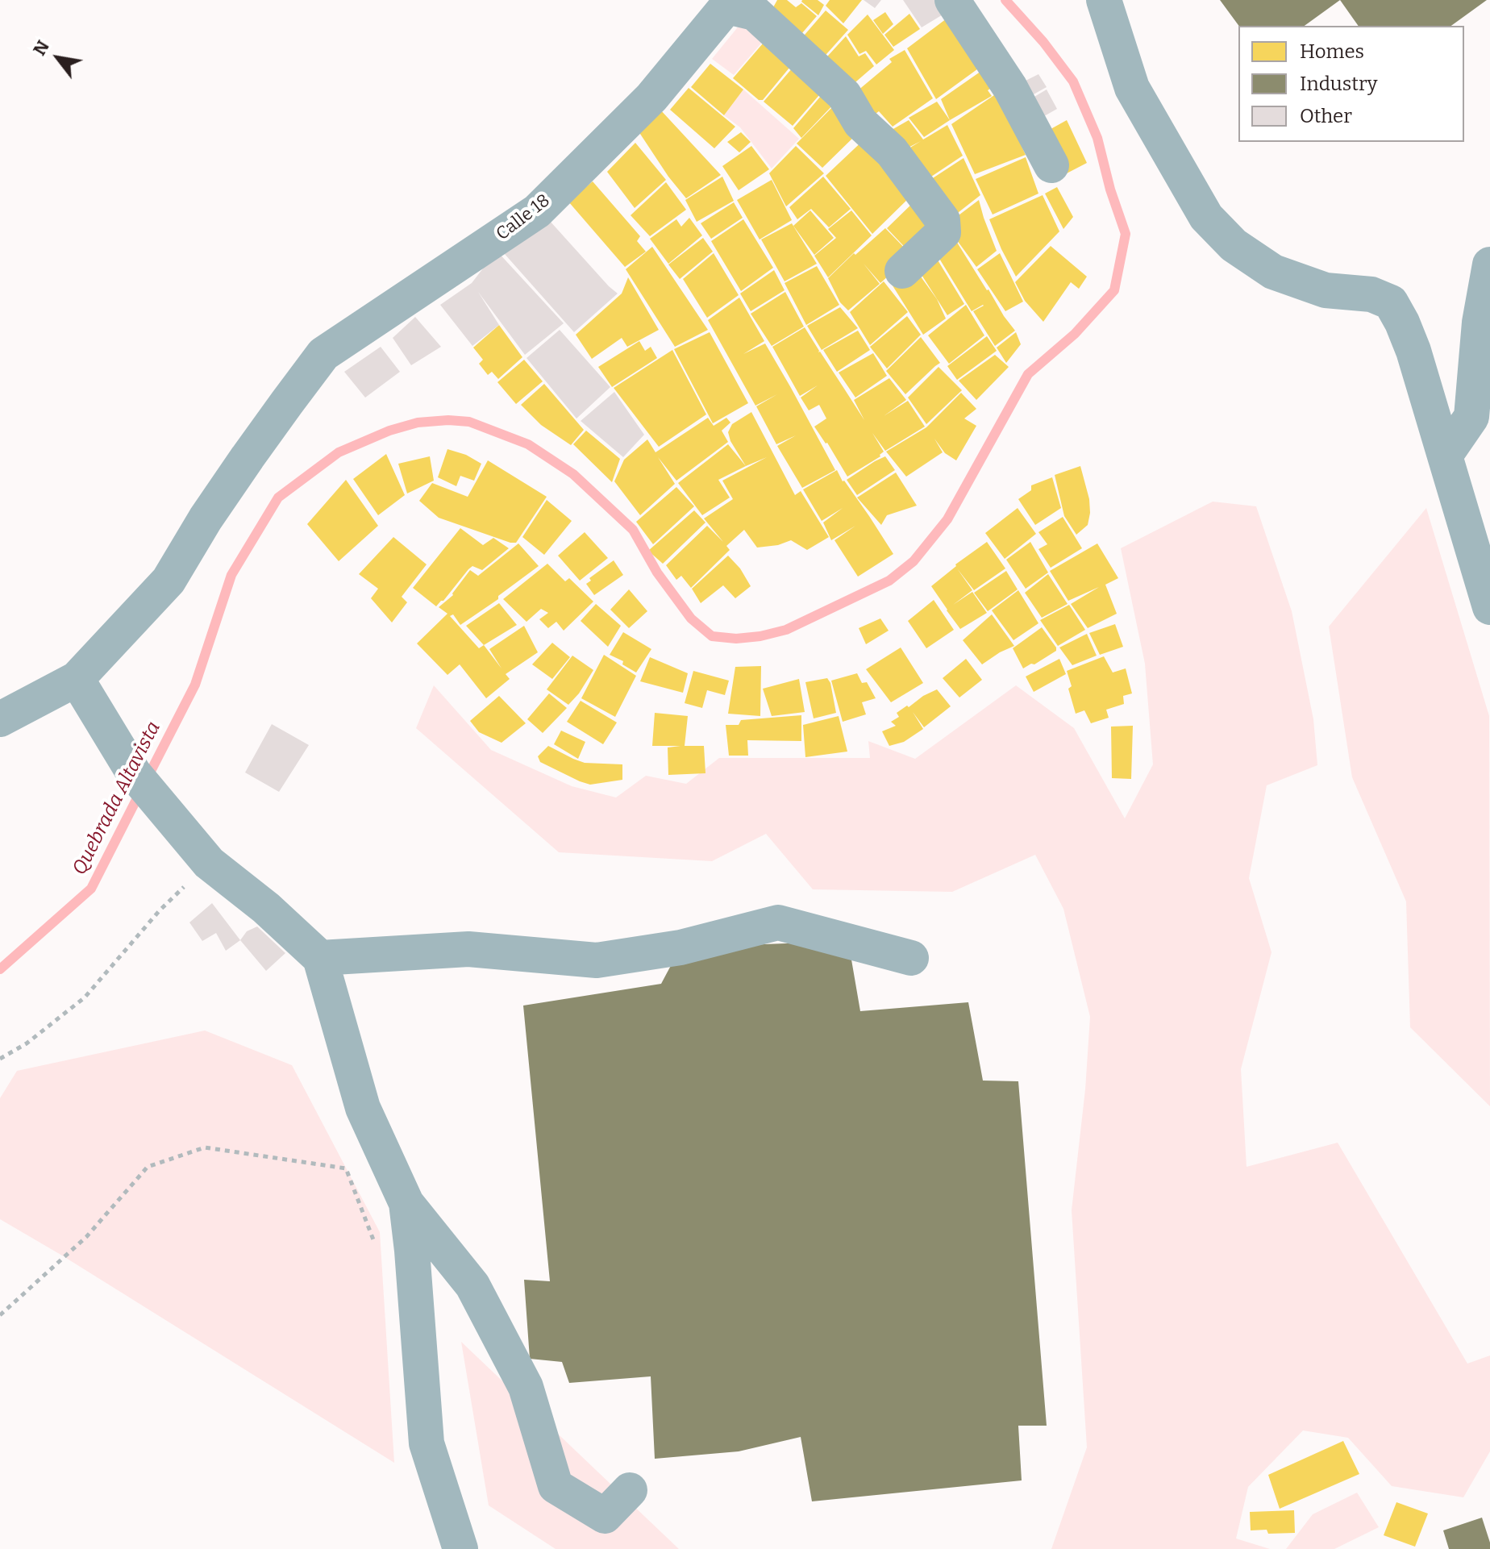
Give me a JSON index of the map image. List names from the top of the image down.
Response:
{
  "streets": {
    "street": ["Calle 18"]
  },
  "water": ["Quebrada Altavista"],
  "legend": ["Homes", "Industry", "Other"],
  "north": "top left"
}
